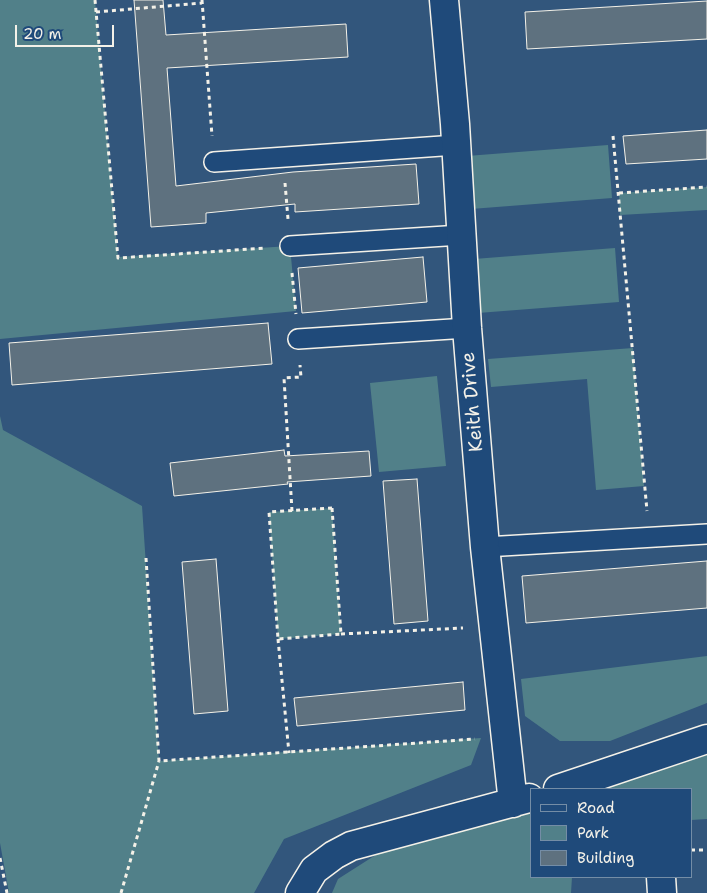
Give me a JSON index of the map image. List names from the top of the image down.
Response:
{
  "streets": {
    "street": ["Keith Drive"]
  },
  "legend": ["Road", "Park", "Building"],
  "scale_bar": "20 m"
}
